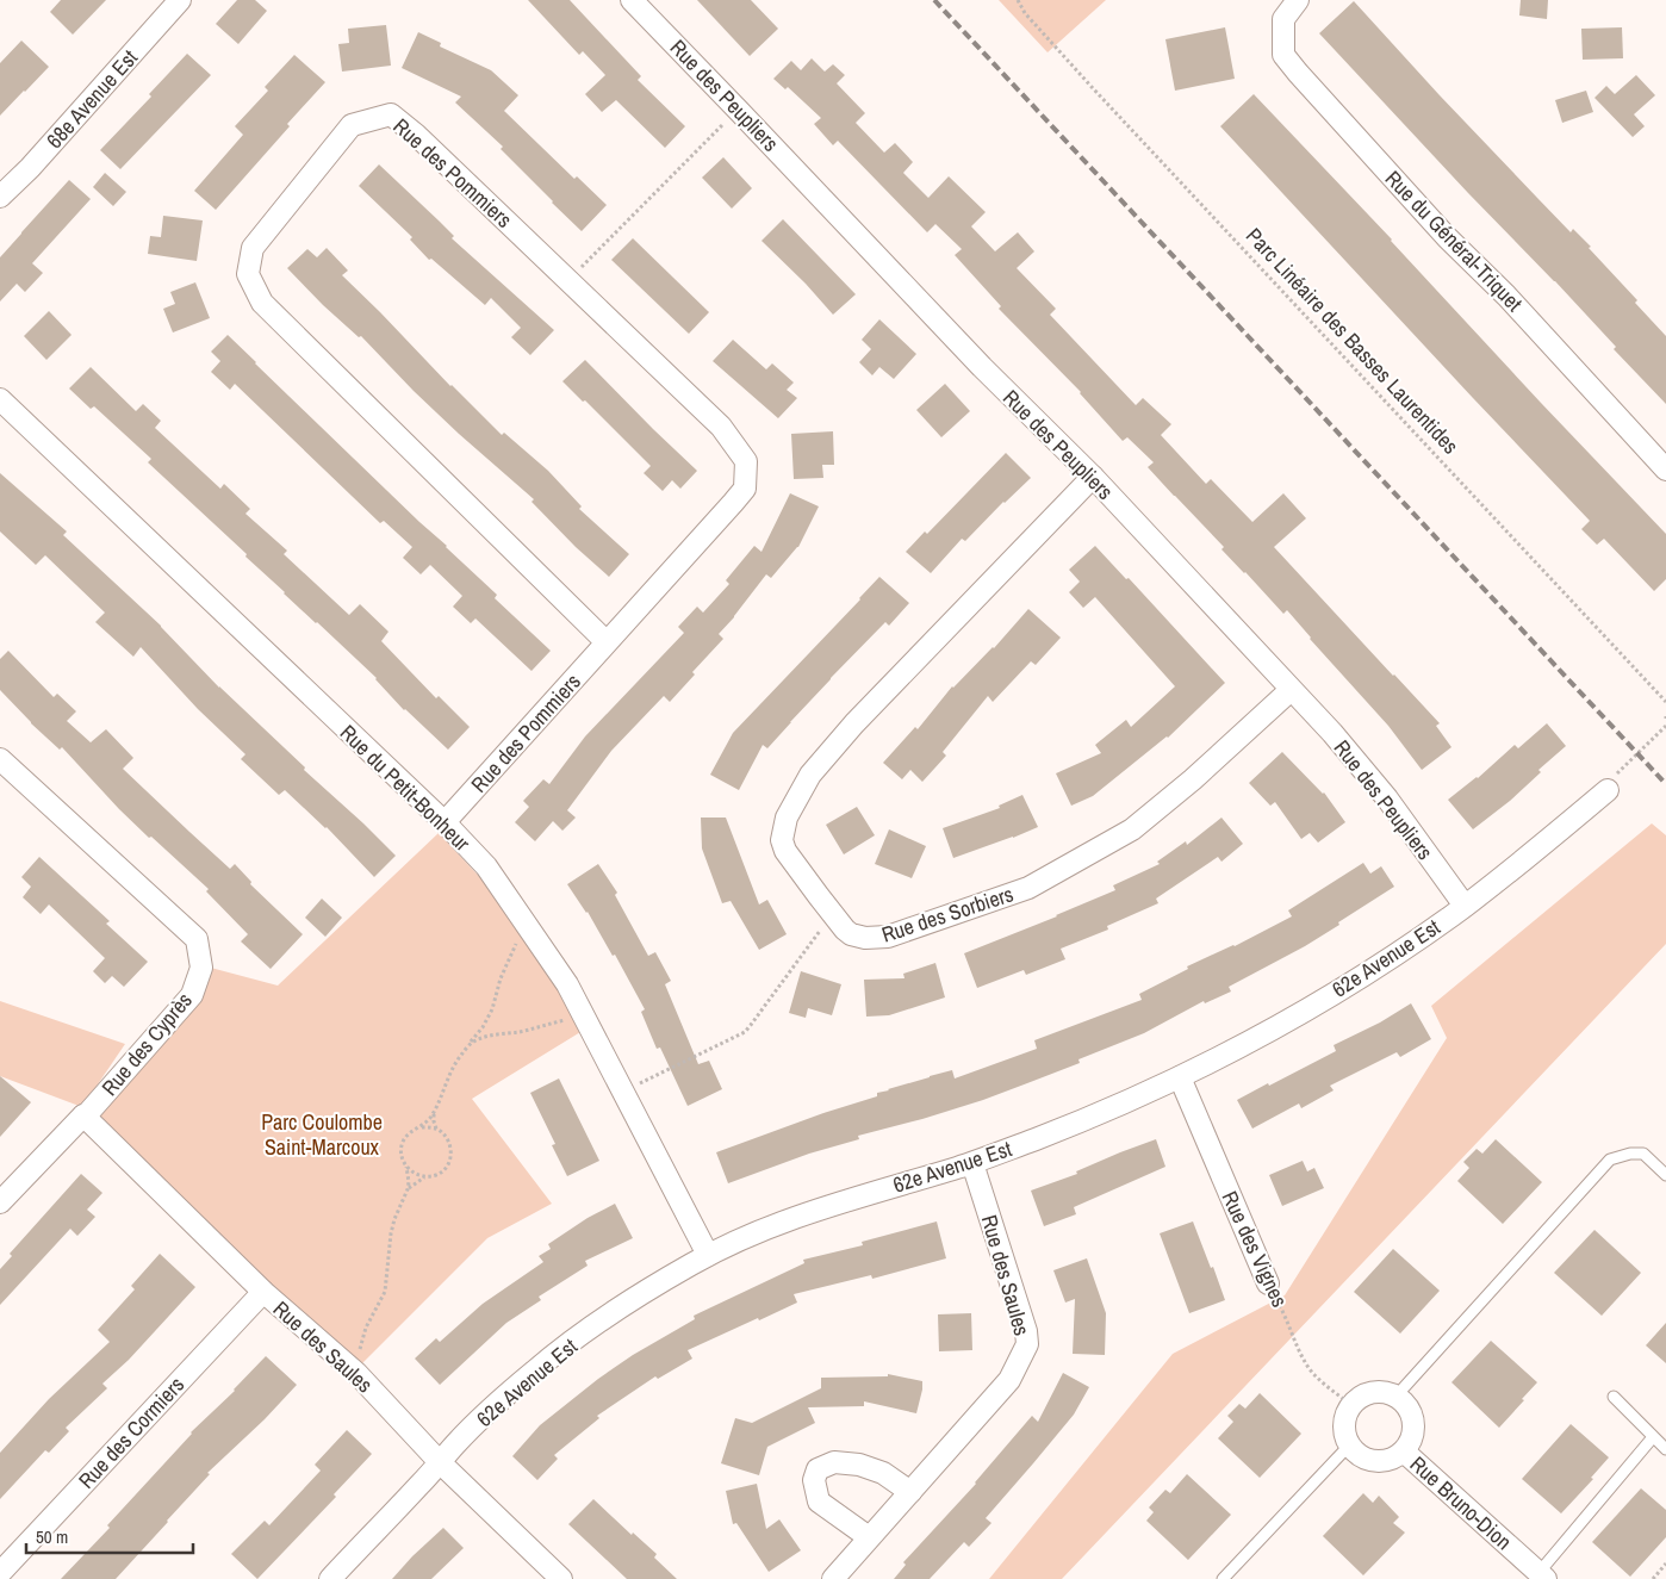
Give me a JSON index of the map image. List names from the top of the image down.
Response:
{
  "streets": {
    "street": [
      "Rue des Peupliers",
      "68e Avenue Est",
      "Rue des Pommiers",
      "Rue du Général-Triquet",
      "Rue du Petit-Bonheur",
      "Rue des Sorbiers",
      "62e Avenue Est",
      "Rue des Cyprès",
      "Rue des Vignes",
      "Rue des Saules",
      "Rue des Cormiers",
      "Rue Bruno-Dion"
    ],
    "path": ["Parc Linéaire des Basses Laurentides"]
  },
  "crossings": [
    ["Rue des Peupliers", "Rue des Sorbiers"],
    ["Rue des Peupliers", "62e Avenue Est"],
    ["Rue des Pommiers", "Rue du Petit-Bonheur"],
    ["Rue du Petit-Bonheur", "62e Avenue Est"],
    ["62e Avenue Est", "Rue des Vignes"],
    ["62e Avenue Est", "Rue des Saules"],
    ["Rue des Cyprès", "Rue des Saules"],
    ["Rue des Vignes", "Rue Bruno-Dion"],
    ["Rue des Saules", "Rue des Cormiers"]
  ],
  "parks": ["Parc Coulombe Saint-Marcoux"],
  "scale_bar": "50 m"
}
